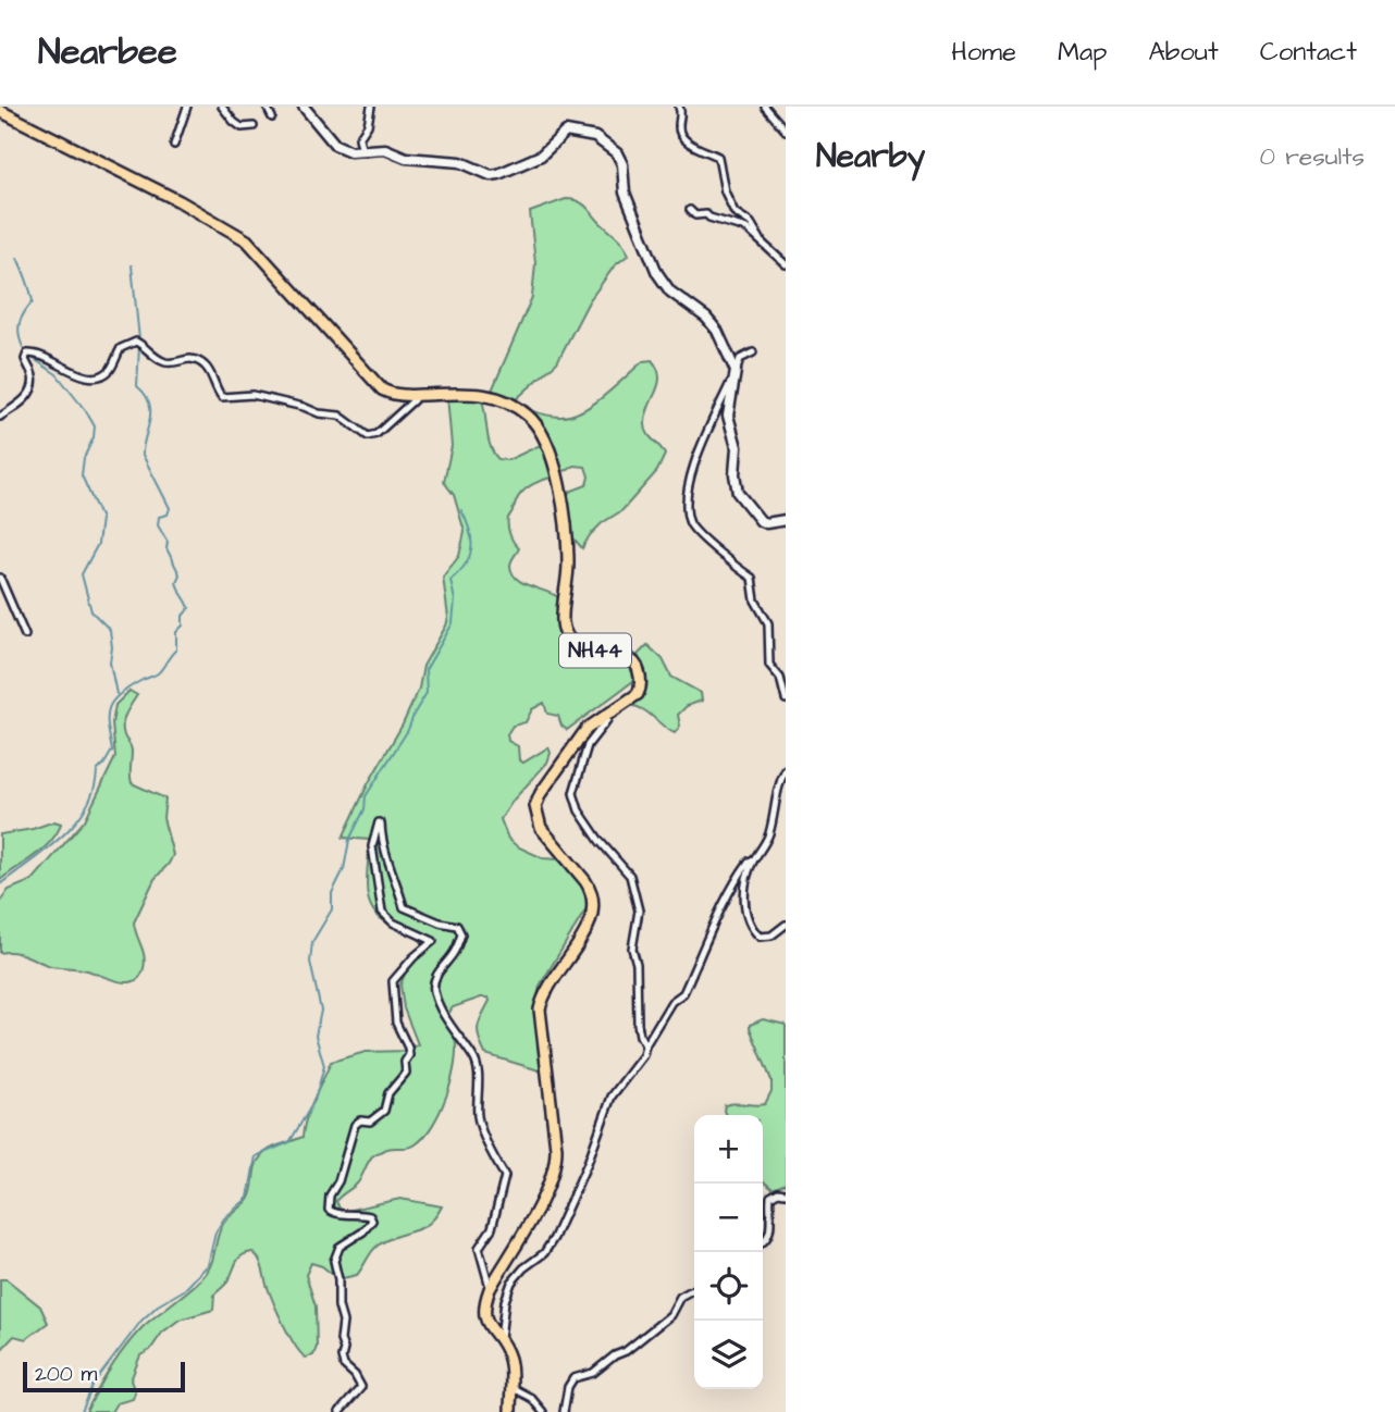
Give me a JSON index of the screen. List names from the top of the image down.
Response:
{
  "streets": {
    "main road": ["NH44"]
  },
  "scale_bar": "200 m",
  "page": {
    "header": "Nearbee",
    "nav": [
      "Home",
      "Map",
      "About",
      "Contact"
    ],
    "heading": ["Nearby", "0 results"],
    "map_buttons": ["+", "−"],
    "scale": "200 m"
  }
}
